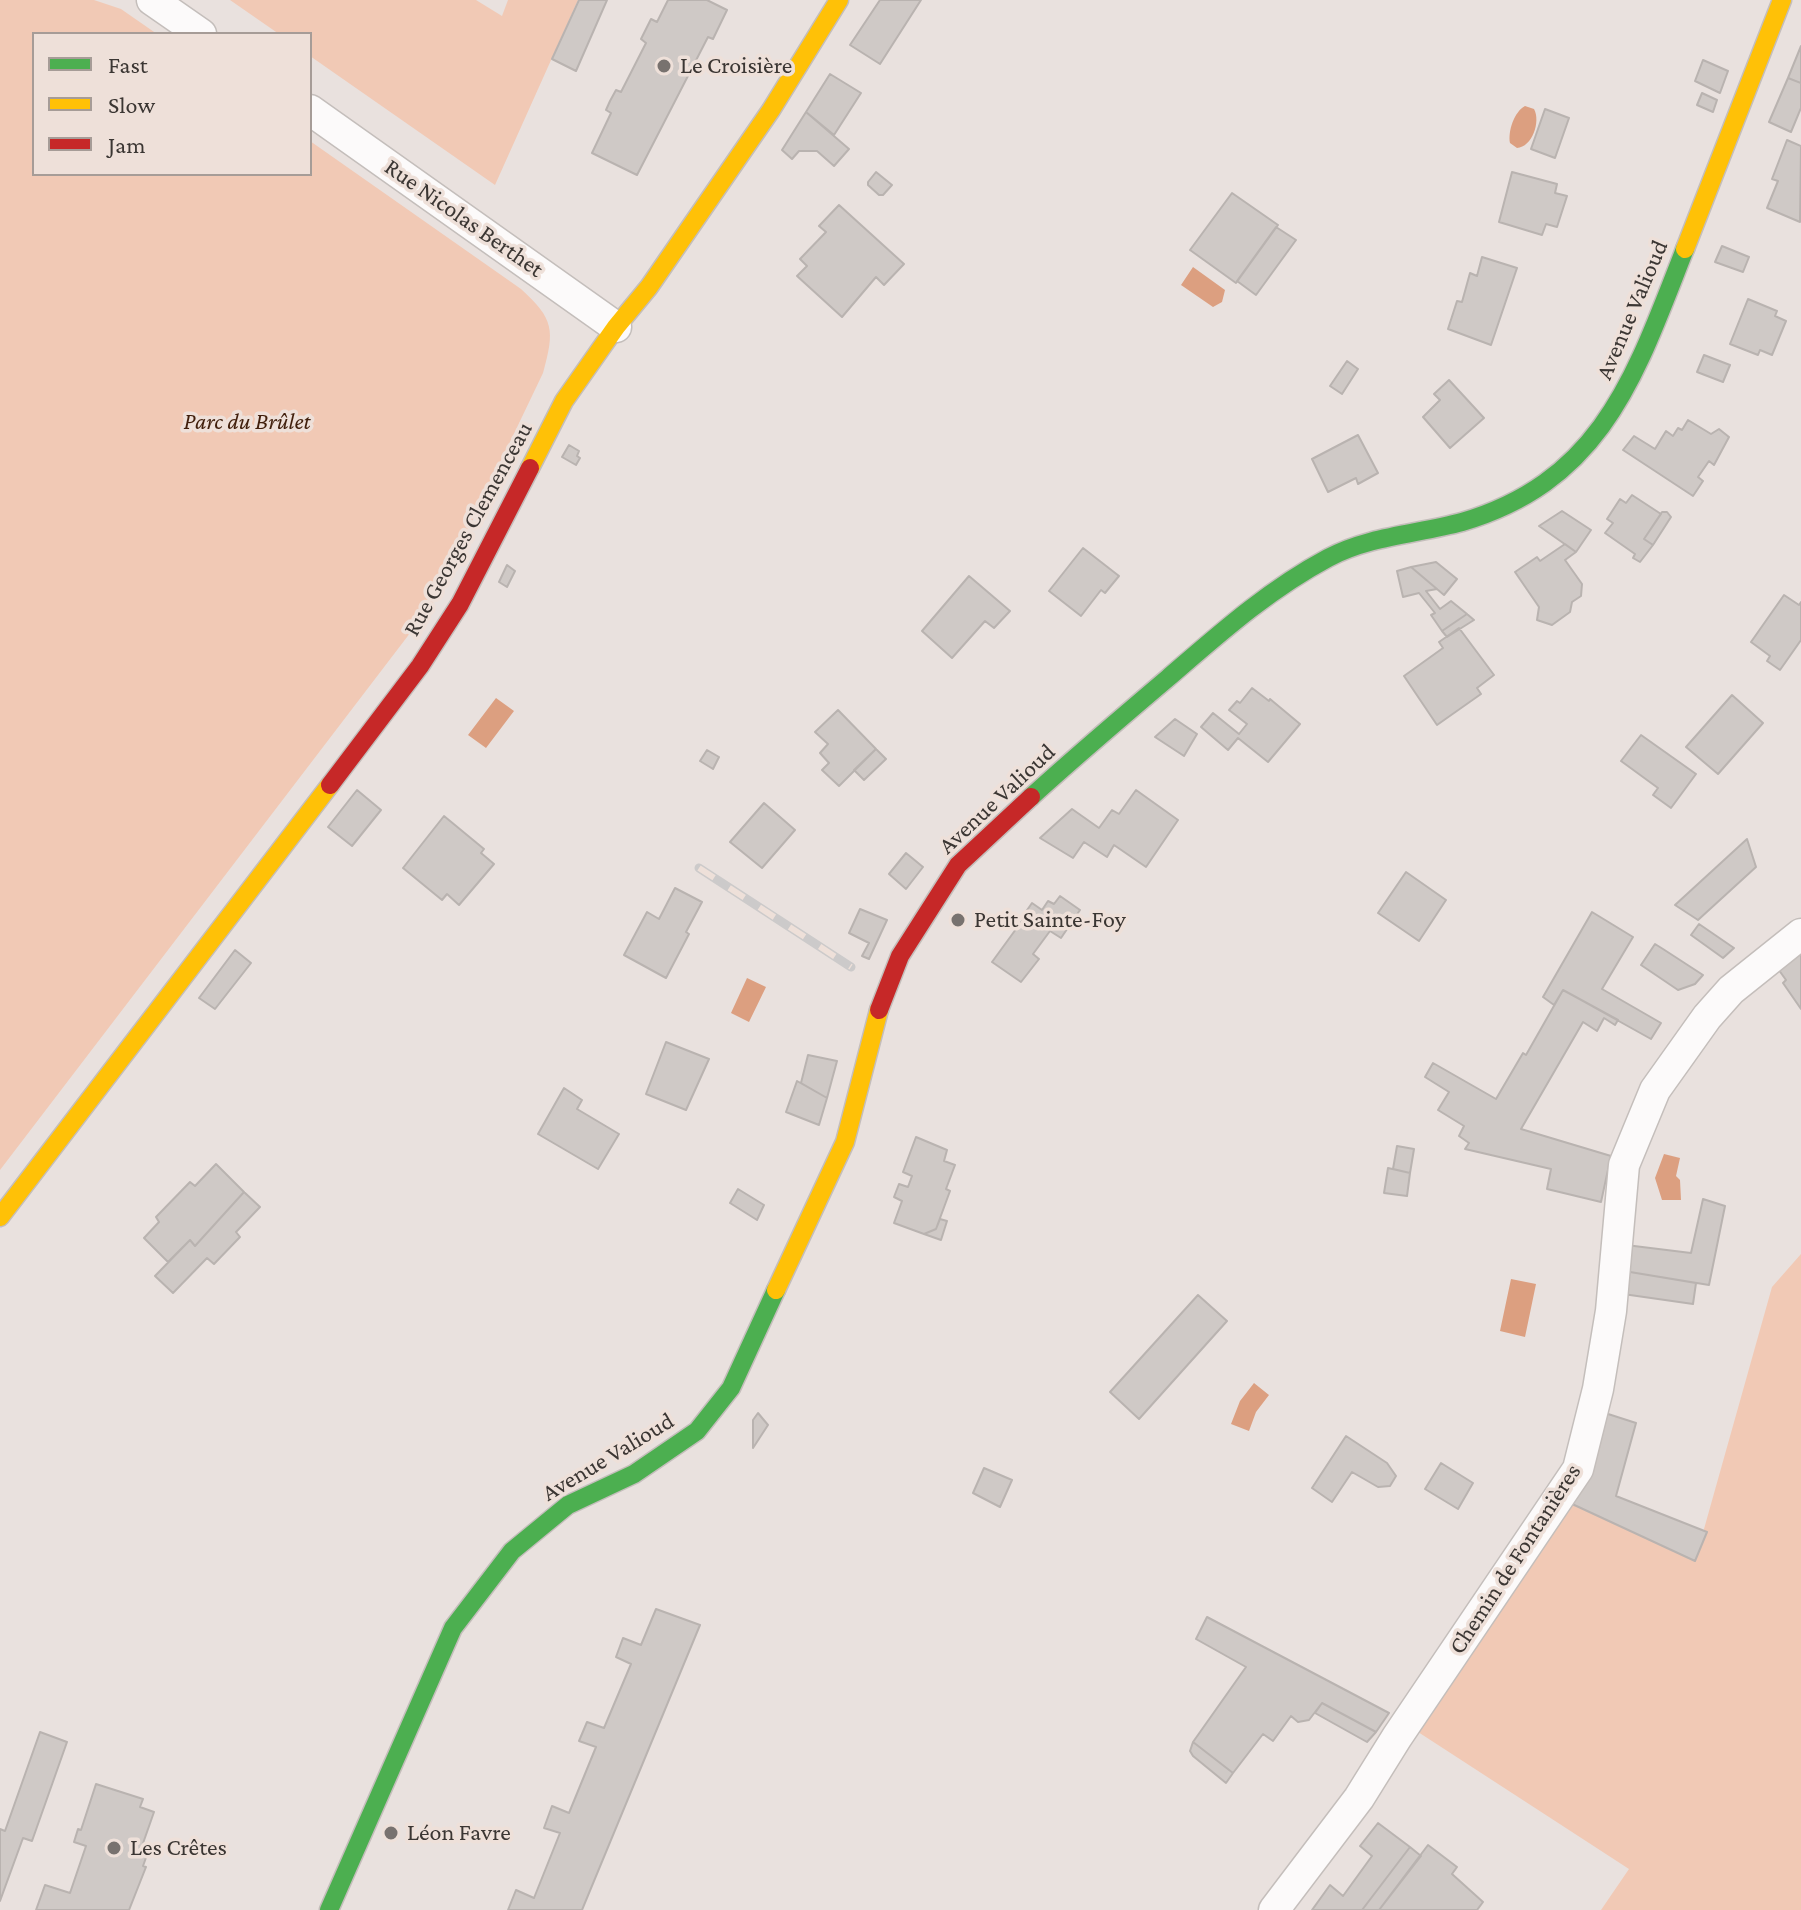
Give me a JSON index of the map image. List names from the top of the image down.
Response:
{
  "streets": {
    "main road": ["Avenue Valioud", "Rue Georges Clemenceau"],
    "street": ["Rue Nicolas Berthet", "Chemin de Fontanières"]
  },
  "crossings": [
    ["Rue Nicolas Berthet", "Rue Georges Clemenceau"]
  ],
  "parks": ["Parc du Brûlet"],
  "places": [
    "Le Croisière",
    "Petit Sainte-Foy",
    "Léon Favre",
    "Les Crêtes"
  ],
  "legend": ["Fast", "Slow", "Jam"]
}
